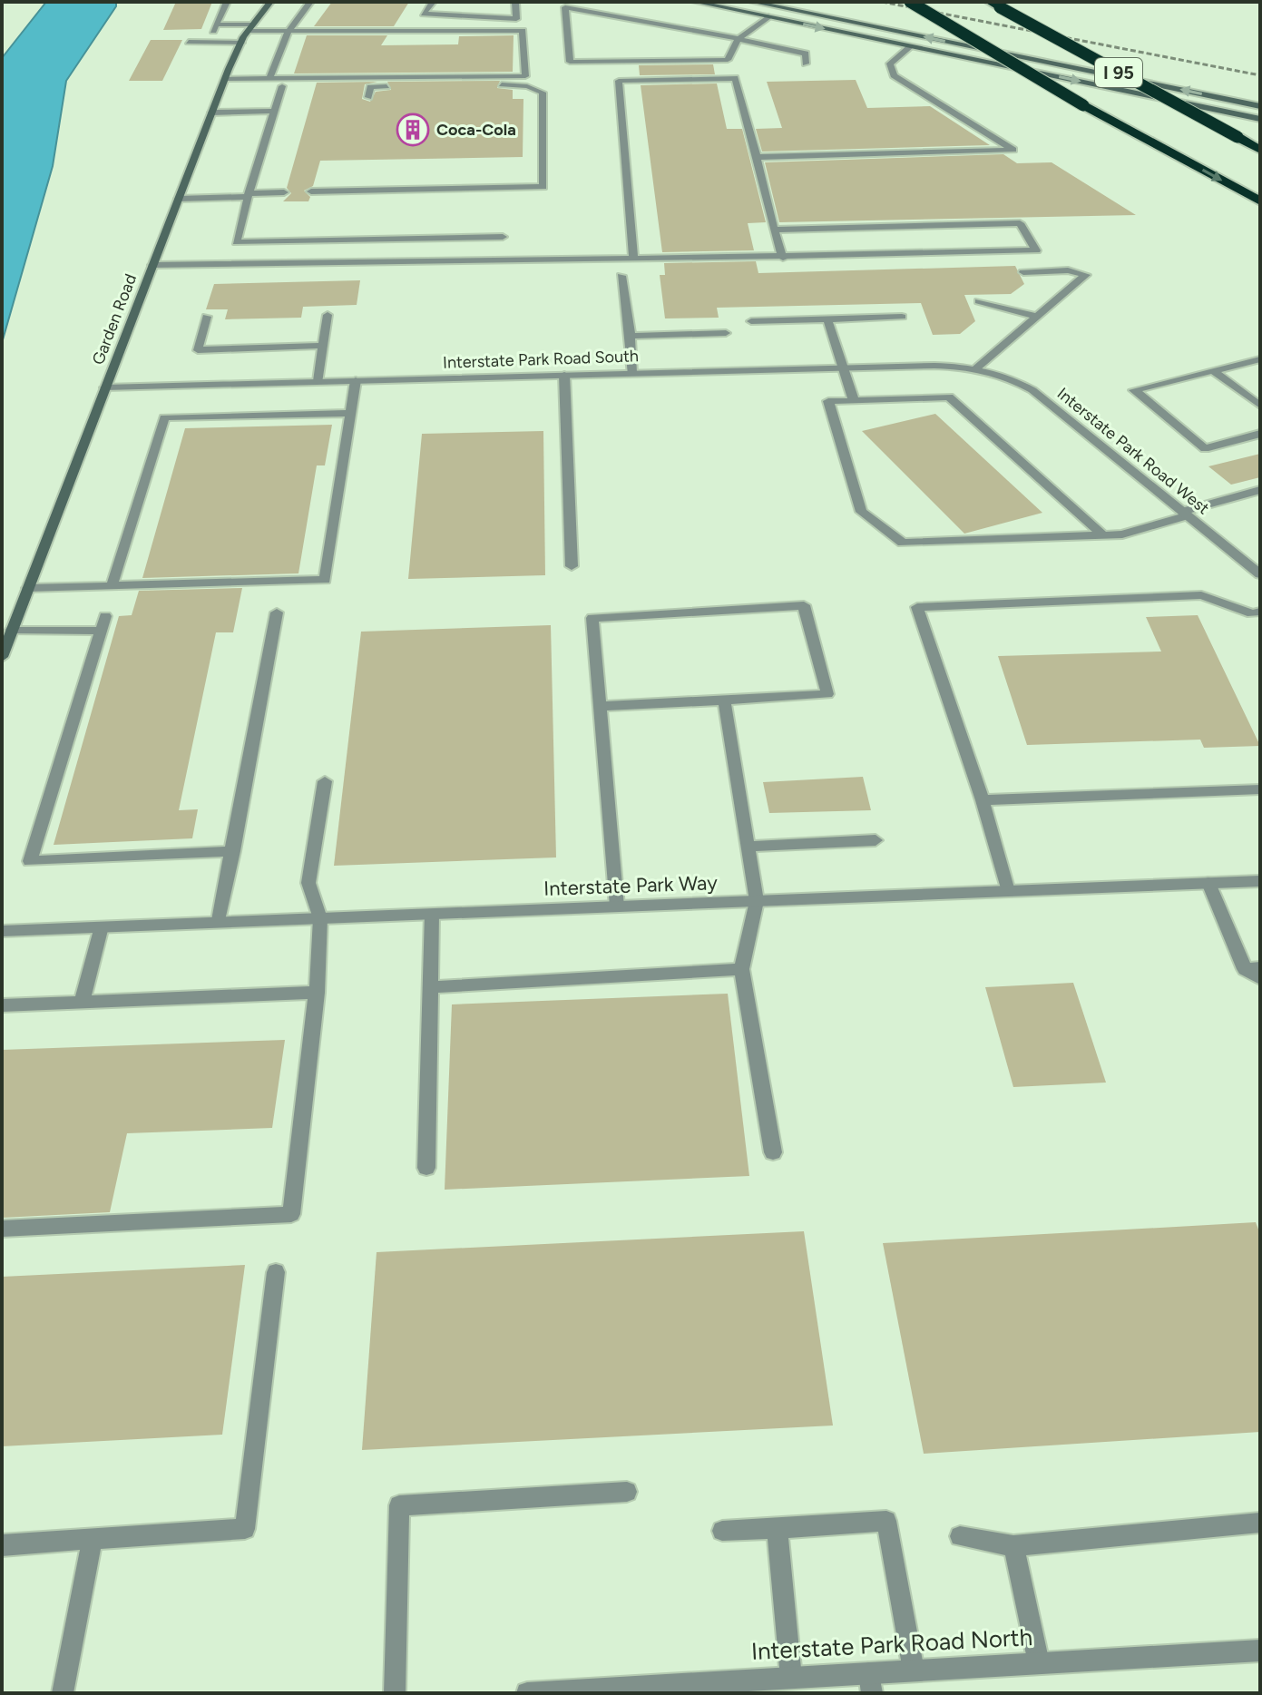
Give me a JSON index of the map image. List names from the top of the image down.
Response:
{
  "streets": {
    "highway": ["I 95"],
    "main road": ["Garden Road"],
    "street": [
      "Interstate Park Road South",
      "Interstate Park Road West",
      "Interstate Park Way",
      "Interstate Park Road North"
    ]
  },
  "crossings": [
    ["Garden Road", "Interstate Park Road South"],
    ["Interstate Park Road South", "Interstate Park Road West"]
  ],
  "places": {
    "building": ["Coca-Cola"]
  }
}
